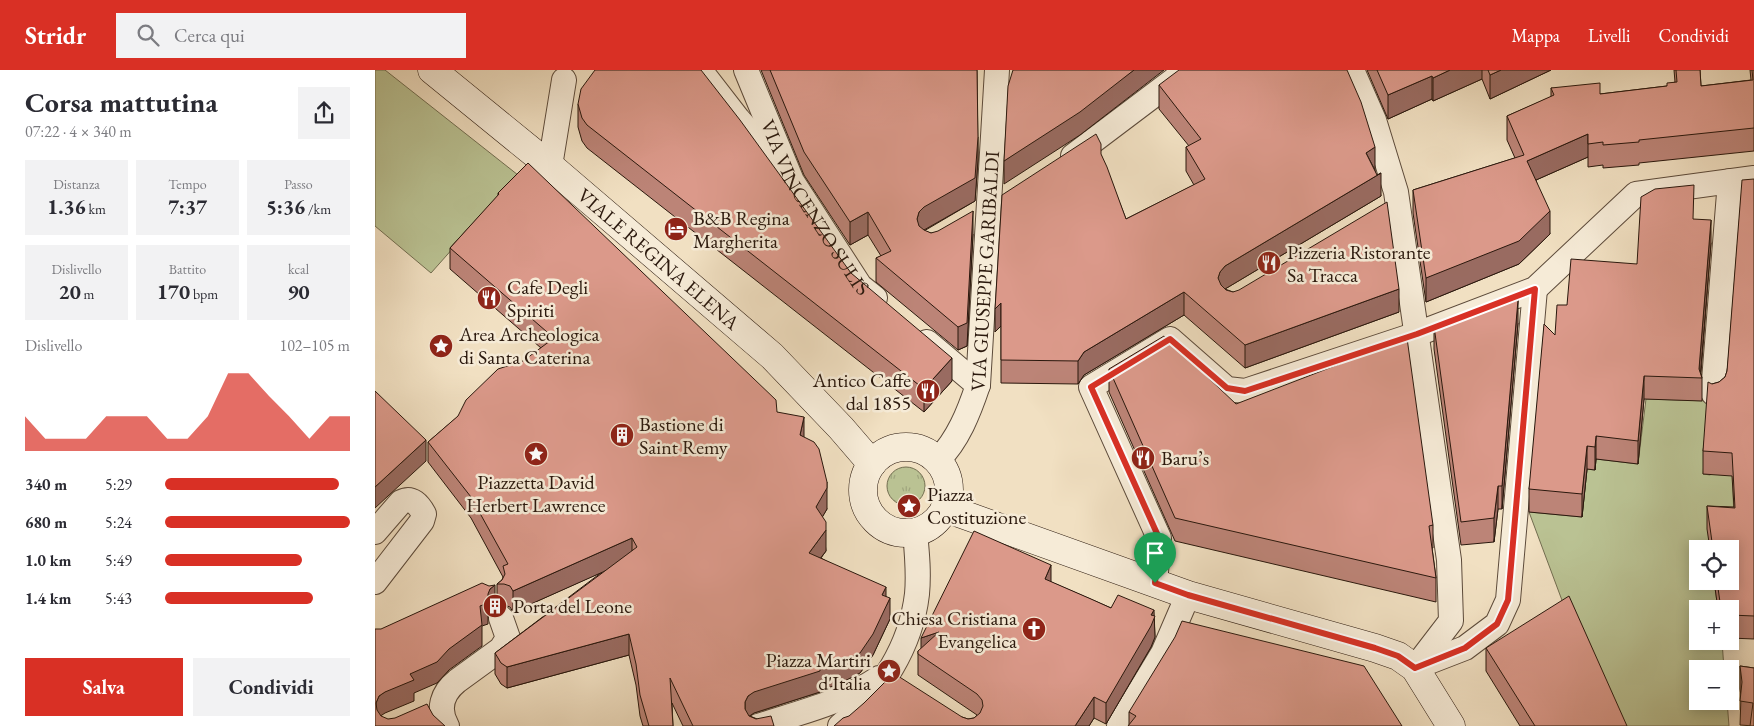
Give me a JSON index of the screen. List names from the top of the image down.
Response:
{
  "streets": {
    "street": ["VIA VINCENZO SULIS", "VIALE REGINA ELENA", "VIA GIUSEPPE GARIBALDI"]
  },
  "crossings": [
    ["VIALE REGINA ELENA", "VIA GIUSEPPE GARIBALDI"]
  ],
  "places": {
    "hotel": ["B&B Regina Margherita"],
    "restaurant": [
      "Pizzeria Ristorante Sa Tracca",
      "Cafe Degli Spiriti",
      "Antico Caffe dal 1855",
      "Baru’s"
    ],
    "place": [
      "Area Archeologica di Santa Caterina",
      "Piazzetta David Herbert Lawrence",
      "Piazza Costituzione",
      "Piazza Martiri d'Italia"
    ],
    "building": ["Bastione di Saint Remy", "Porta del Leone"],
    "church": ["Chiesa Cristiana Evangelica"]
  },
  "page": {
    "header": "Stridr",
    "search": "Cerca qui",
    "nav": ["Mappa", "Livelli", "Condividi"],
    "heading": ["Corsa mattutina", "07:22 · 4 × 340 m"],
    "stats": [
      ["Distanza", "1.36 km"],
      ["Tempo", "7:37"],
      ["Passo", "5:36 /km"],
      ["Dislivello", "20 m"],
      ["Battito", "170 bpm"],
      ["kcal", "90"]
    ],
    "chart": ["Dislivello", "102–105 m"],
    "list": [
      {
        "name": "340 m",
        "note": "5:29"
      },
      {
        "name": "680 m",
        "note": "5:24"
      },
      {
        "name": "1.0 km",
        "note": "5:49"
      },
      {
        "name": "1.4 km",
        "note": "5:43"
      }
    ],
    "map_buttons": ["+", "−"],
    "buttons": ["Salva", "Condividi"]
  }
}
